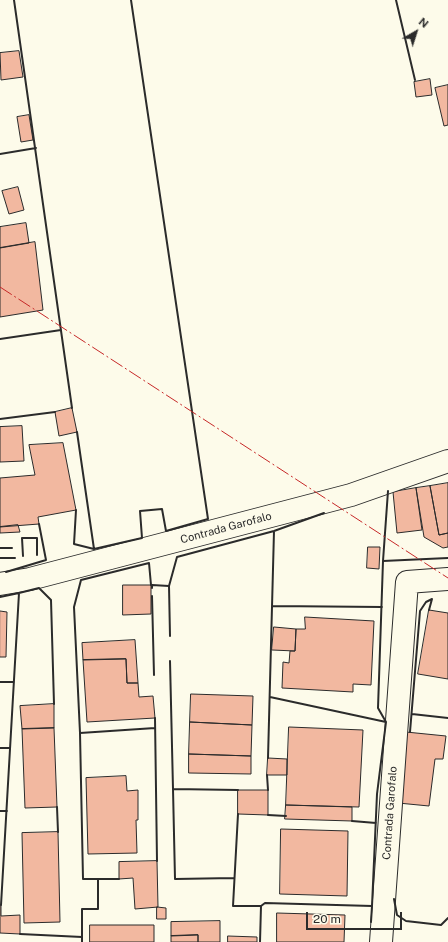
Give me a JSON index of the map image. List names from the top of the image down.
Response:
{
  "streets": {
    "street": ["Contrada Garofalo"]
  },
  "scale_bar": "20 m",
  "north": "top right"
}
